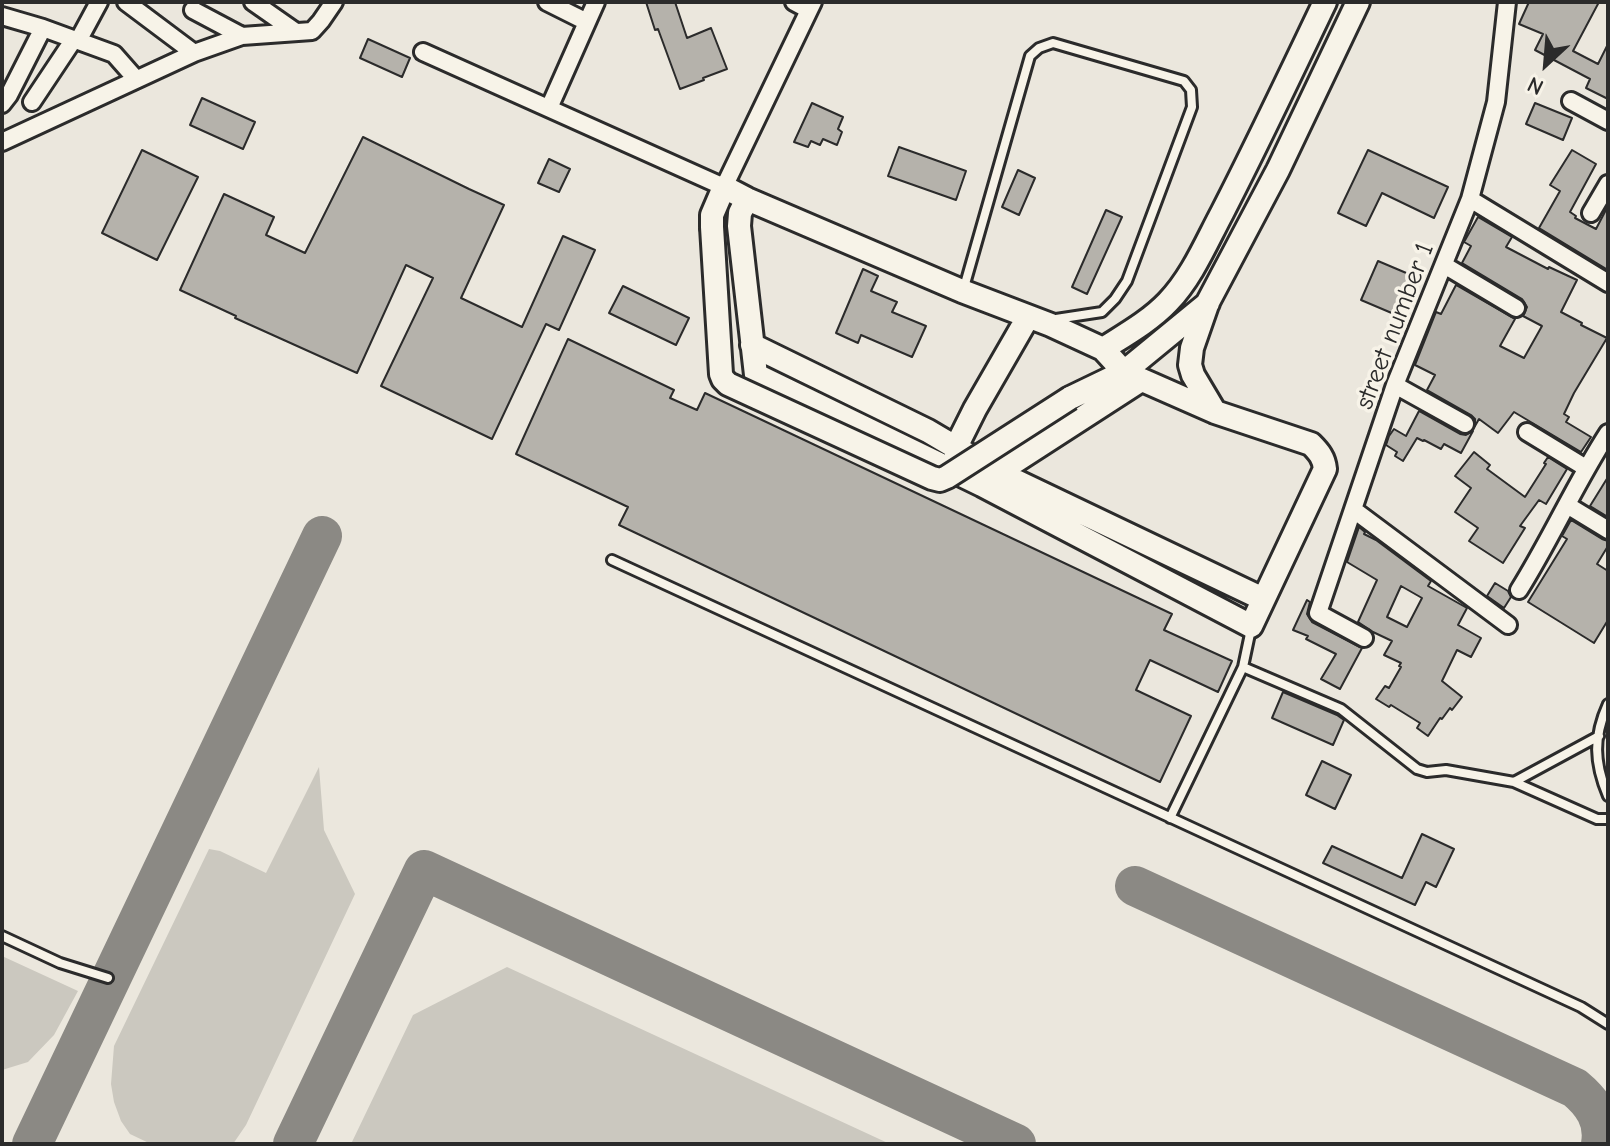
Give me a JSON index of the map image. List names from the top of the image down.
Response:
{
  "streets": {
    "street": ["street number 1"]
  },
  "north": "bottom left"
}
